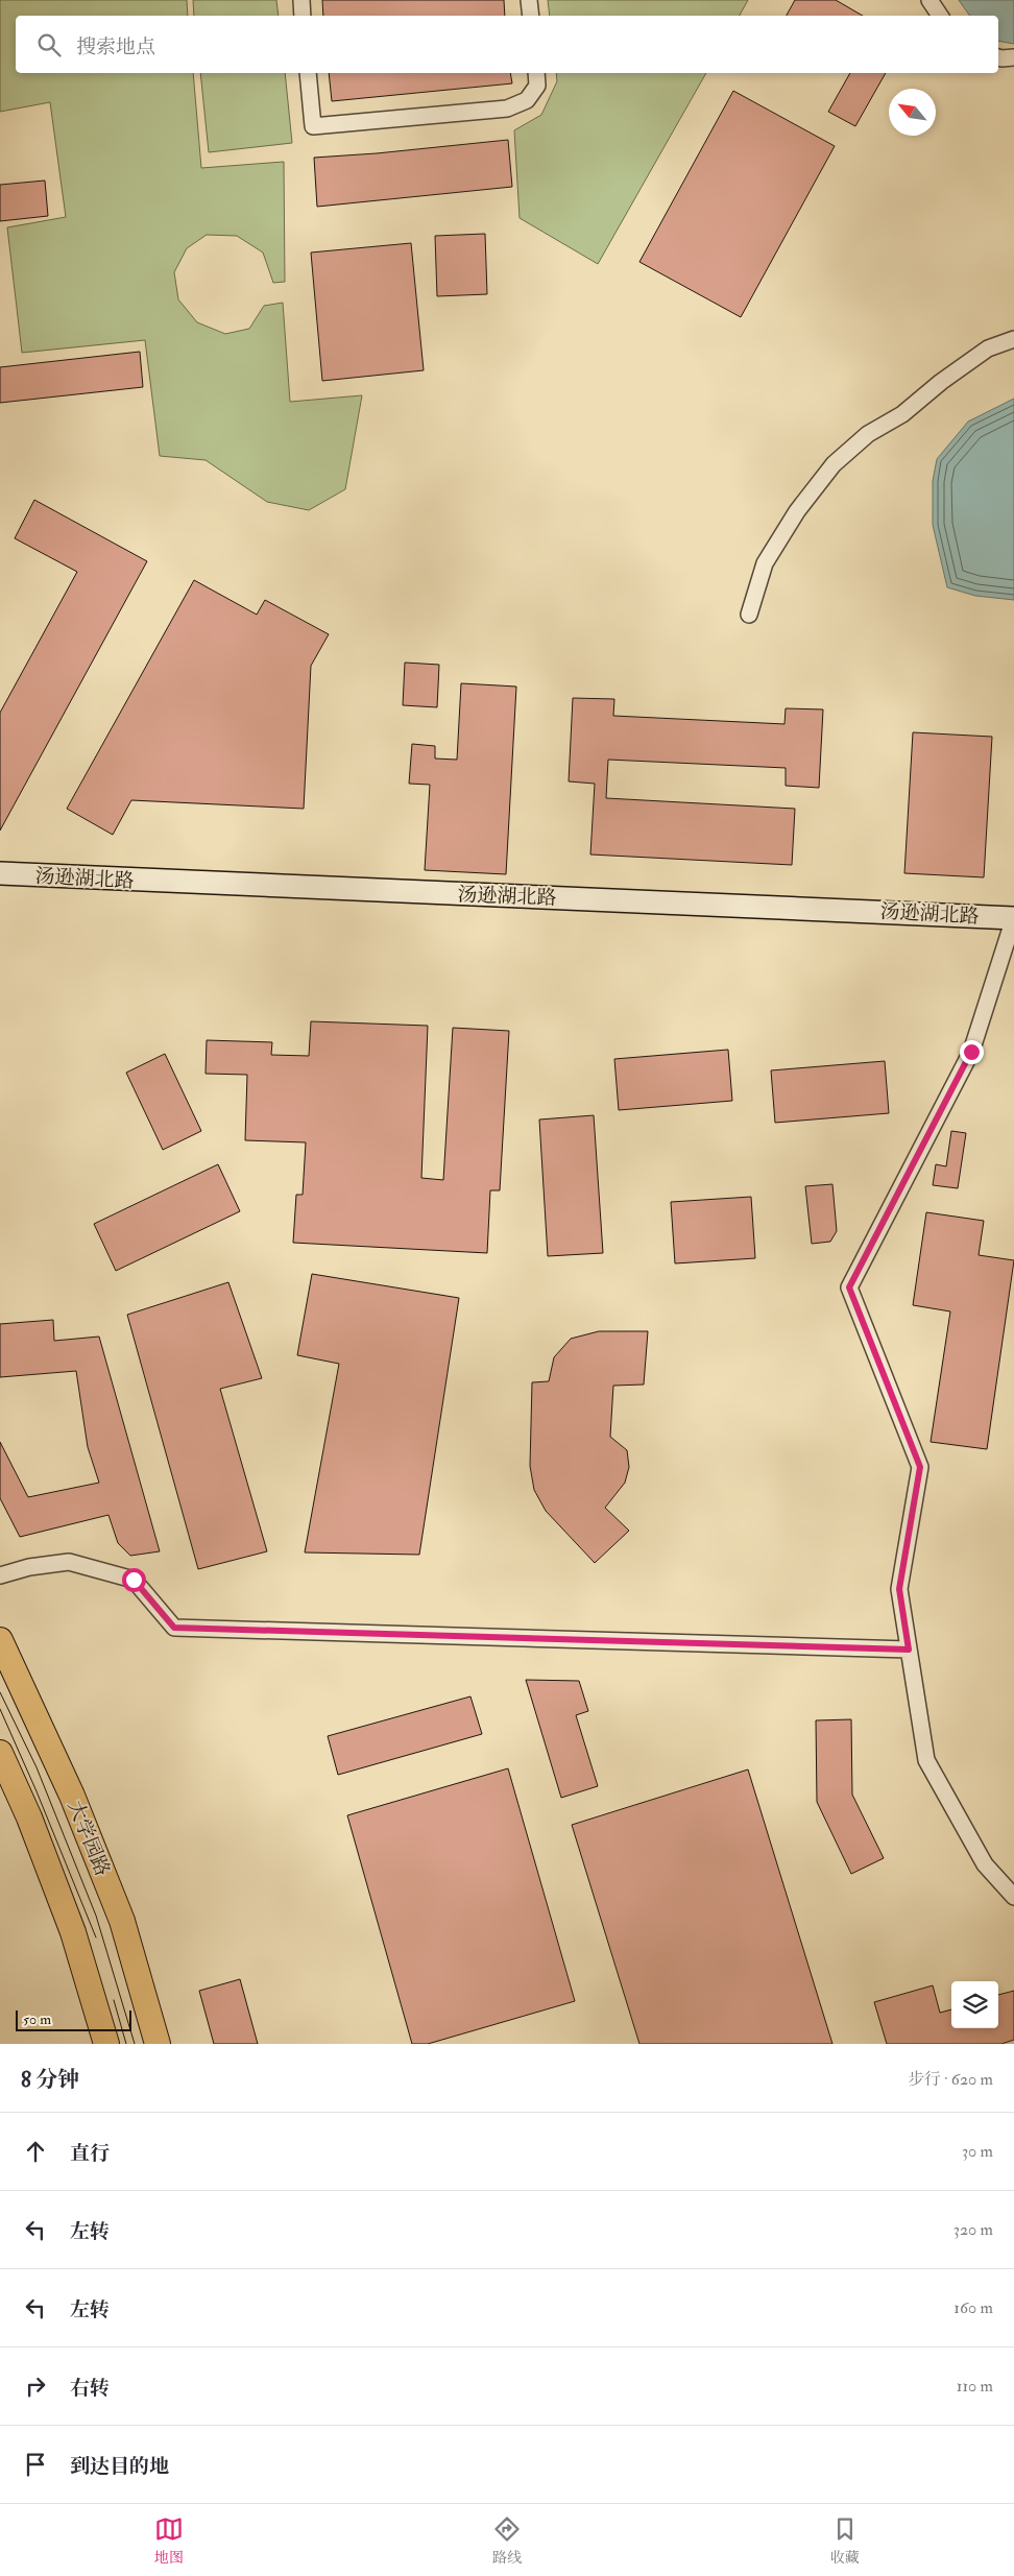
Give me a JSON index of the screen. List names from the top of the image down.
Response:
{
  "streets": {
    "main road": ["汤逊湖北路", "大学园路"]
  },
  "scale_bar": "50 m",
  "north": "top left",
  "page": {
    "search": "搜索地点",
    "scale": "50 m",
    "heading": ["8 分钟", "步行 · 620 m"],
    "list": [
      ["直行", "30 m"],
      ["左转", "320 m"],
      ["左转", "160 m"],
      ["右转", "110 m"],
      "到达目的地"
    ],
    "nav": ["地图", "路线", "收藏"]
  }
}
